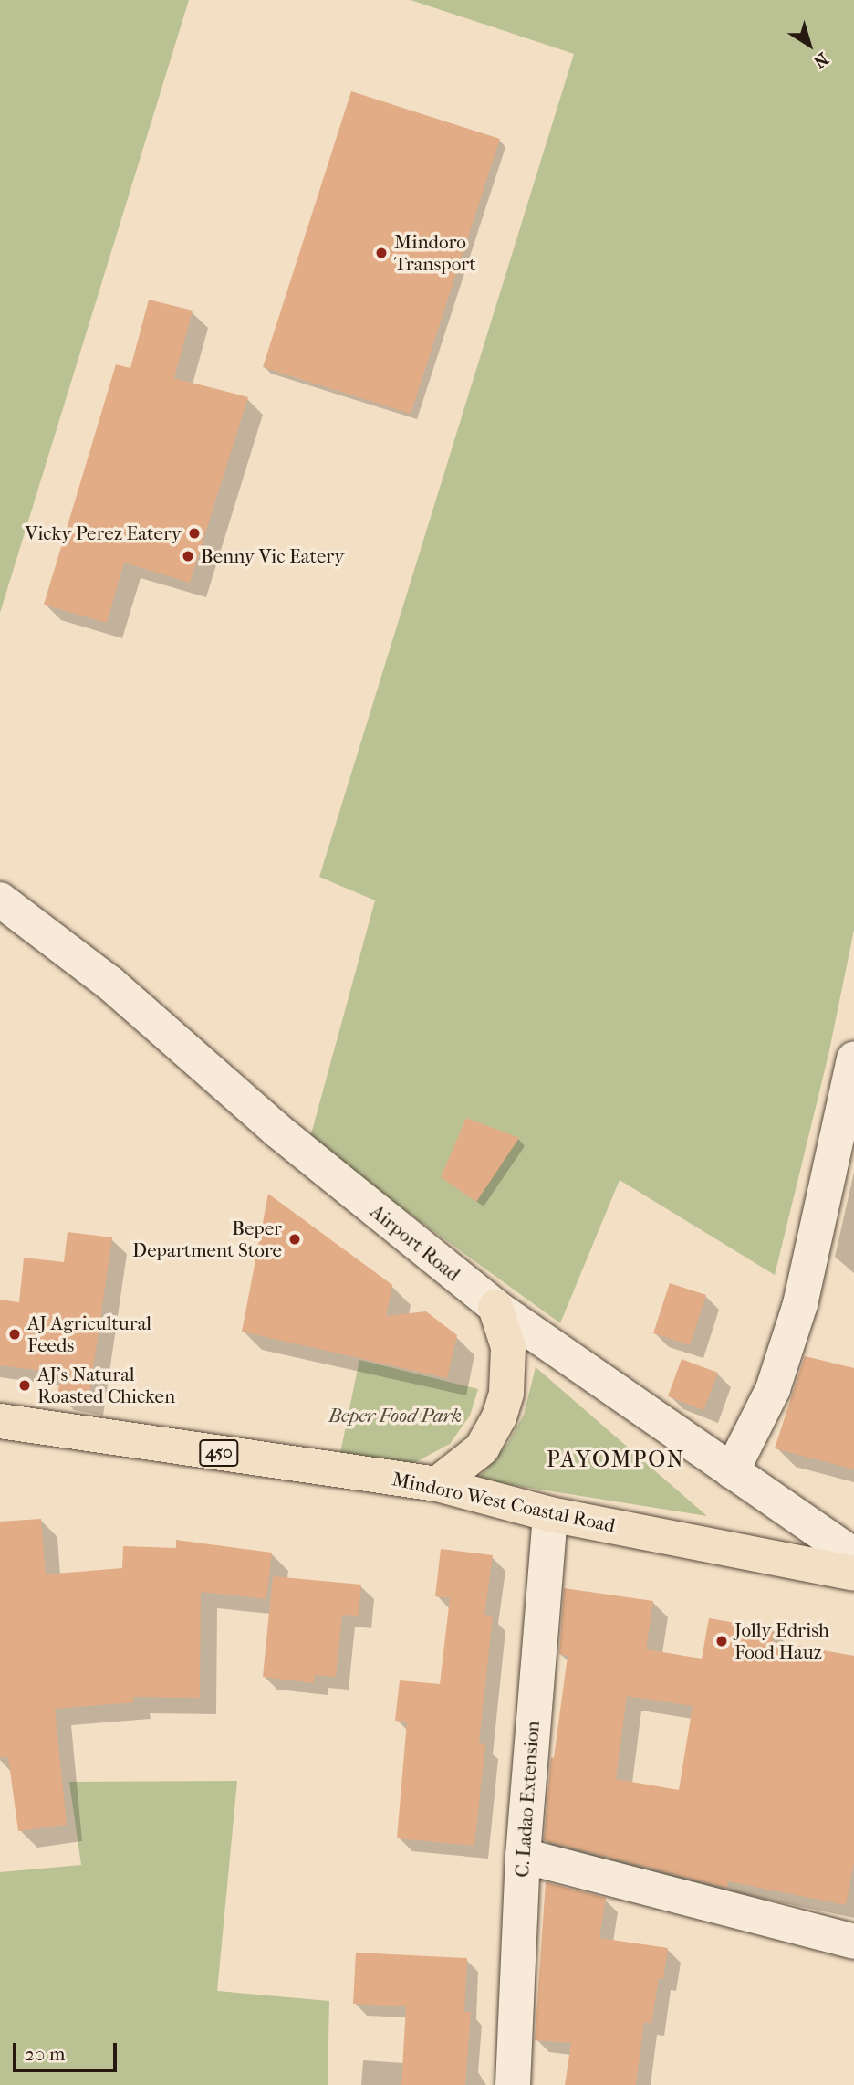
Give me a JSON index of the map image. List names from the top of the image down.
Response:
{
  "streets": {
    "main road": ["450", "Mindoro West Coastal Road"],
    "street": ["Airport Road", "C. Ladao Extension"]
  },
  "crossings": [
    ["Mindoro West Coastal Road", "C. Ladao Extension"]
  ],
  "districts": ["PAYOMPON"],
  "parks": ["Beper Food Park"],
  "places": [
    "Mindoro Transport",
    "Vicky Perez Eatery",
    "Benny Vic Eatery",
    "Beper Department Store",
    "AJ Agricultural Feeds",
    "AJ's Natural Roasted Chicken",
    "Jolly Edrish Food Hauz"
  ],
  "scale_bar": "20 m",
  "north": "bottom right"
}
